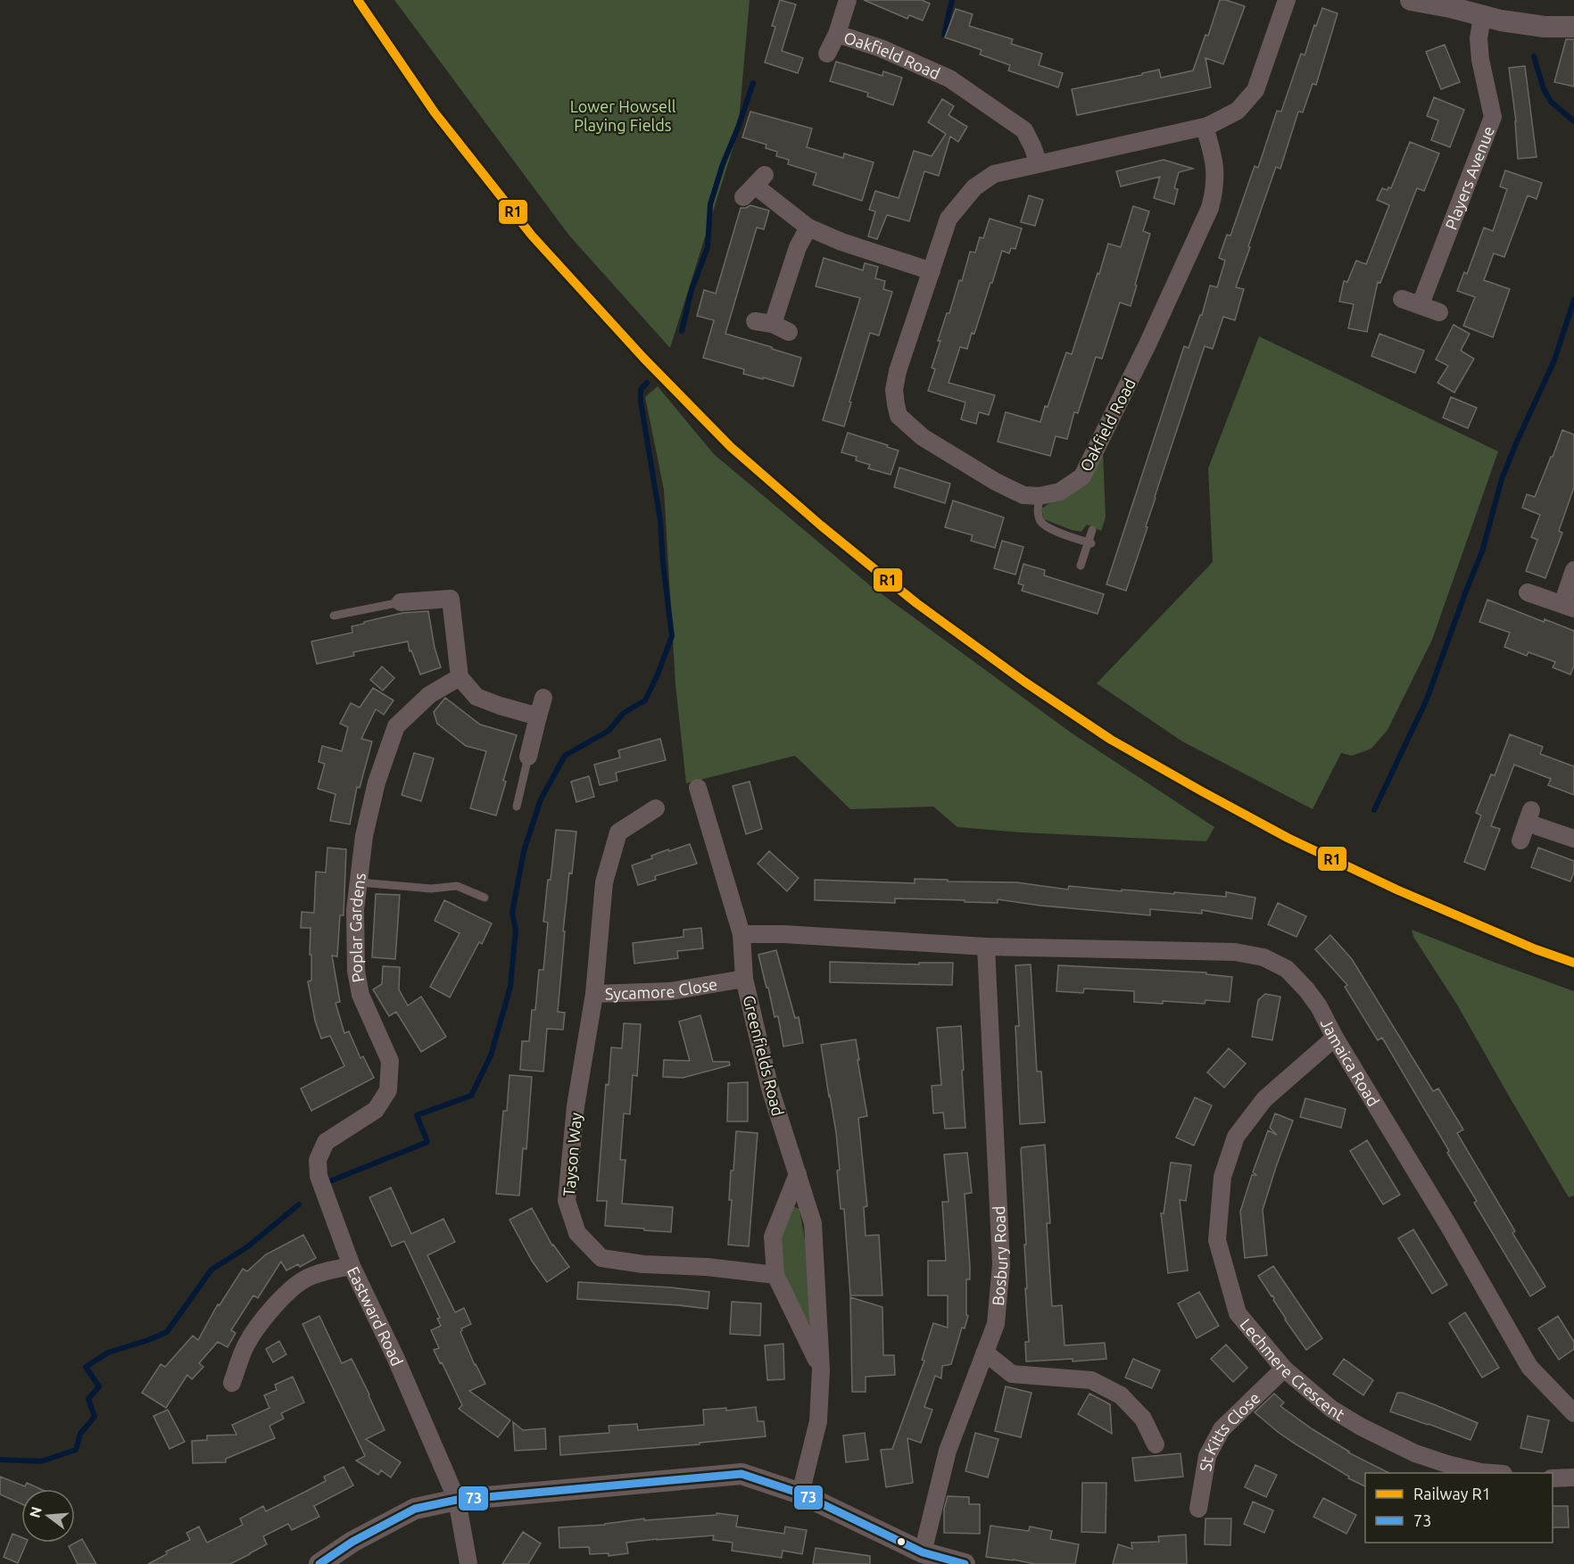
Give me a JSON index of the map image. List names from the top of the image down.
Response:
{
  "streets": {
    "street": [
      "Oakfield Road",
      "Players Avenue",
      "Poplar Gardens",
      "Sycamore Close",
      "Greenfields Road",
      "Jamaica Road",
      "Tayson Way",
      "Bosbury Road",
      "Eastward Road",
      "Lechmere Crescent",
      "St Kitts Close"
    ]
  },
  "crossings": [
    ["Poplar Gardens", "Eastward Road"],
    ["Sycamore Close", "Greenfields Road"],
    ["Sycamore Close", "Tayson Way"],
    ["Greenfields Road", "Tayson Way"],
    ["Jamaica Road", "Bosbury Road"],
    ["Jamaica Road", "Lechmere Crescent"],
    ["Lechmere Crescent", "St Kitts Close"]
  ],
  "parks": ["Lower Howsell Playing Fields"],
  "lines": ["rail line R1", "transit line 73"],
  "legend": ["Railway R1", "73"],
  "north": "left"
}
